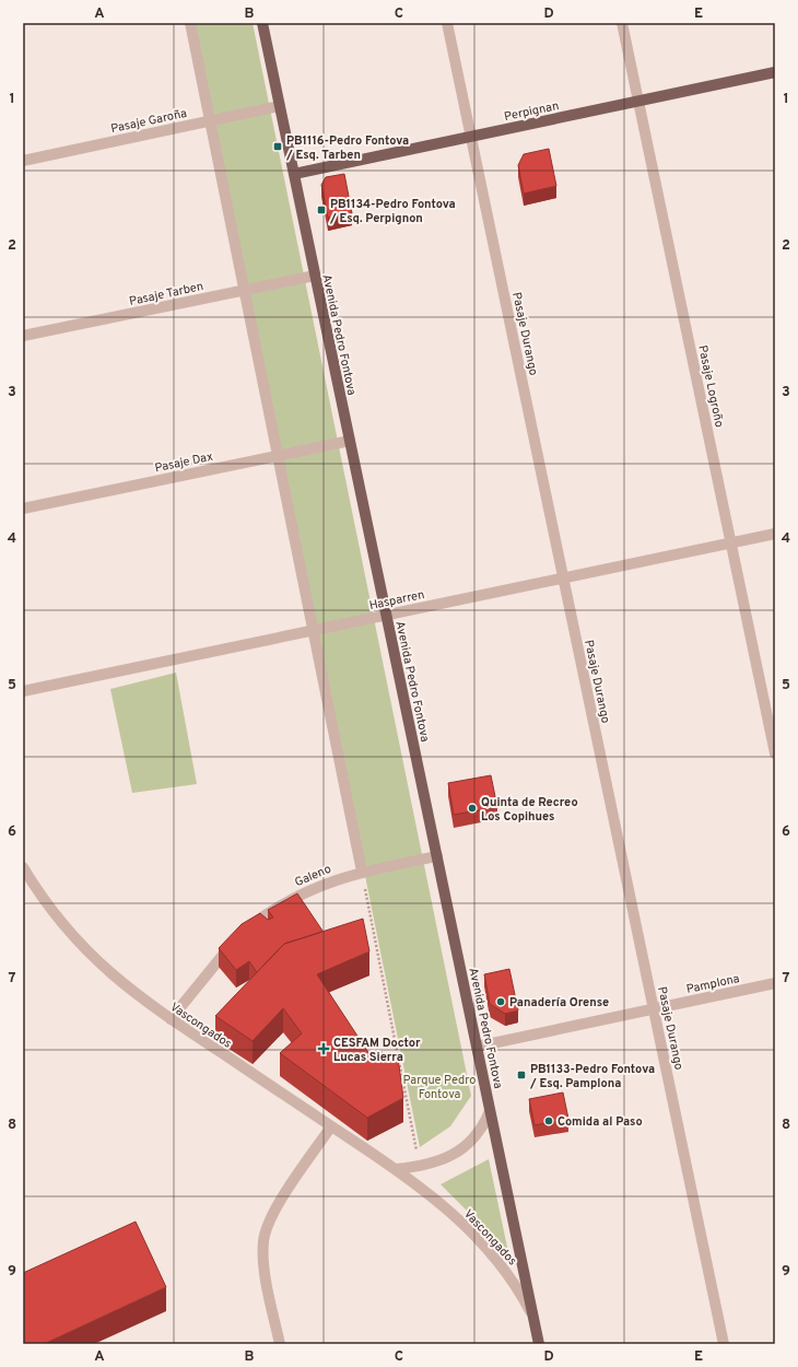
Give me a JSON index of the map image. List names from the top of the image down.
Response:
{
  "streets": {
    "main road": ["Perpignan", "Avenida Pedro Fontova"],
    "street": [
      "Pasaje Garoña",
      "Pasaje Tarben",
      "Pasaje Durango",
      "Pasaje Logroño",
      "Pasaje Dax",
      "Hasparren",
      "Galeno",
      "Pamplona",
      "Vascongados"
    ]
  },
  "crossings": [
    ["Perpignan", "Pasaje Durango"],
    ["Perpignan", "Avenida Pedro Fontova"],
    ["Perpignan", "Pasaje Logroño"],
    ["Pasaje Garoña", "Avenida Pedro Fontova"],
    ["Pasaje Tarben", "Avenida Pedro Fontova"],
    ["Pasaje Durango", "Hasparren"],
    ["Pasaje Durango", "Pamplona"],
    ["Avenida Pedro Fontova", "Pasaje Dax"],
    ["Avenida Pedro Fontova", "Hasparren"],
    ["Avenida Pedro Fontova", "Galeno"],
    ["Avenida Pedro Fontova", "Pamplona"],
    ["Avenida Pedro Fontova", "Vascongados"],
    ["Pasaje Logroño", "Hasparren"],
    ["Galeno", "Vascongados"]
  ],
  "parks": ["Parque Pedro Fontova"],
  "places": {
    "transit": ["PB1116-Pedro Fontova / Esq. Tarben", "PB1134-Pedro Fontova / Esq. Perpignon", "PB1133-Pedro Fontova / Esq. Pamplona"],
    "other": ["Quinta de Recreo Los Copihues", "Panadería Orense", "Comida al Paso"],
    "health": ["CESFAM Doctor Lucas Sierra"]
  },
  "grid": {
    "columns": [
      "A",
      "B",
      "C",
      "D",
      "E"
    ],
    "rows": [
      "1",
      "2",
      "3",
      "4",
      "5",
      "6",
      "7",
      "8",
      "9"
    ]
  }
}
